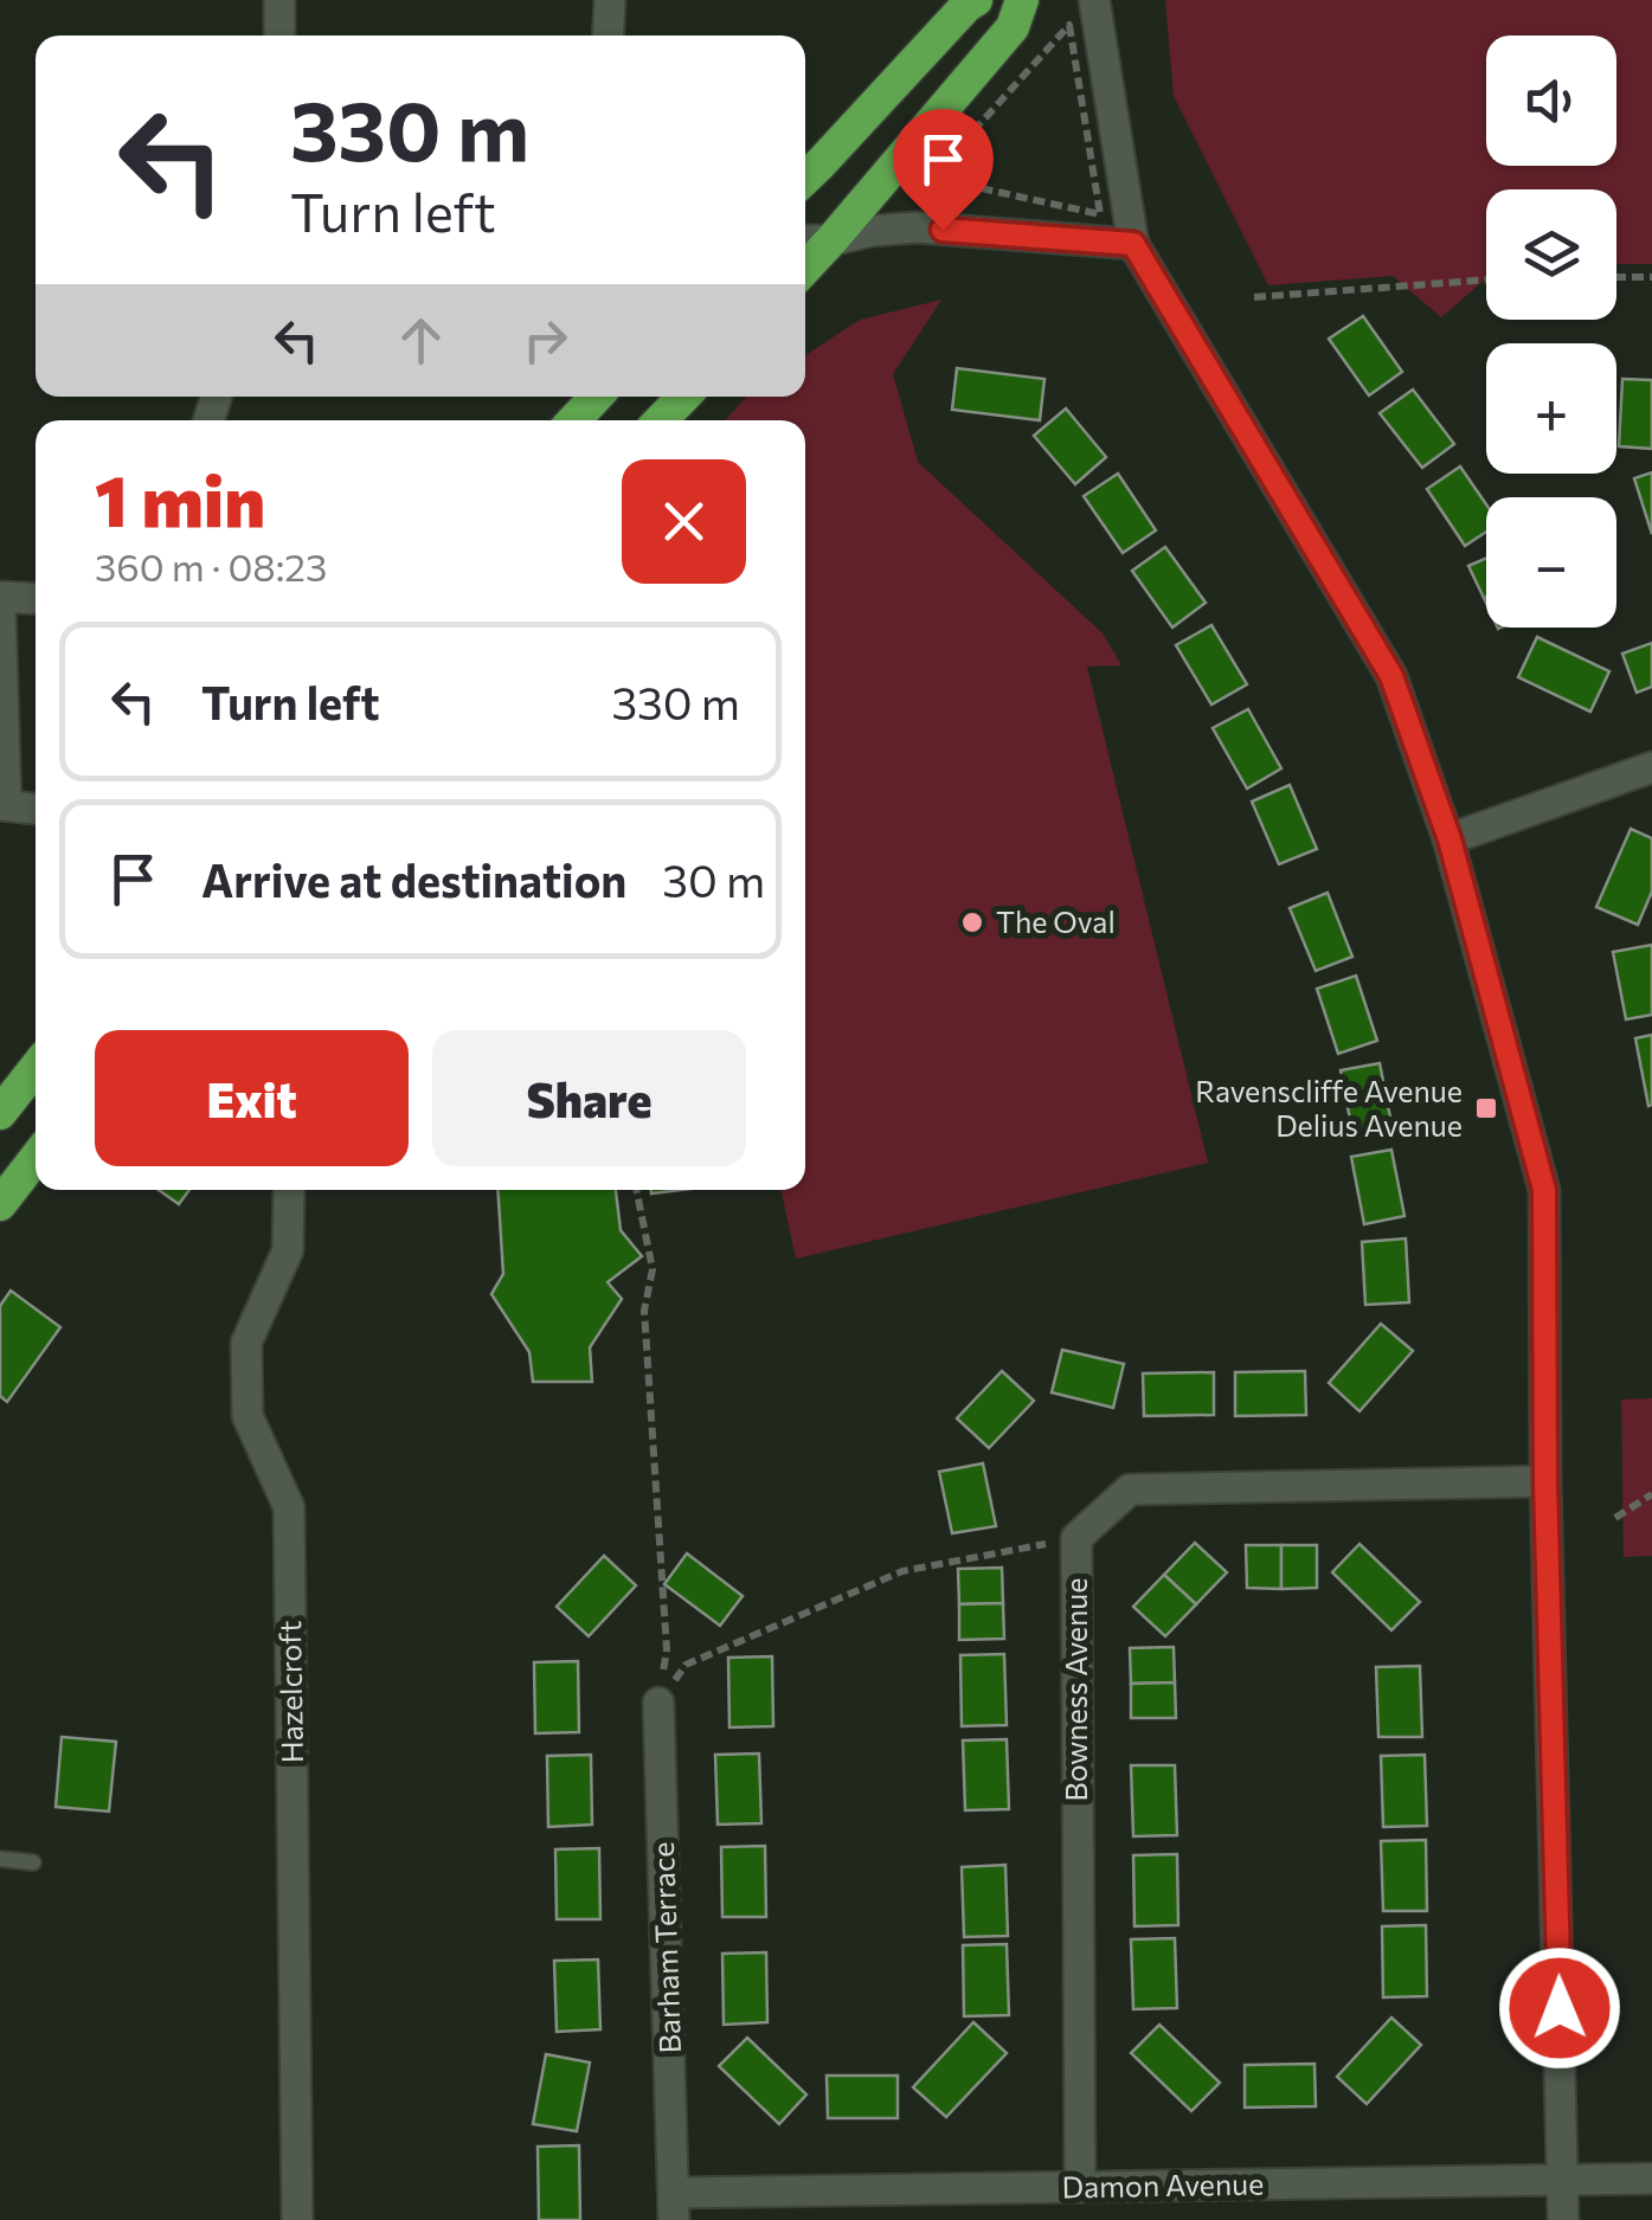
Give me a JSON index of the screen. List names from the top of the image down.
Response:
{
  "streets": {
    "street": [
      "Bowness Avenue",
      "Hazelcroft",
      "Barham Terrace",
      "Damon Avenue"
    ]
  },
  "crossings": [
    ["Bowness Avenue", "Damon Avenue"],
    ["Barham Terrace", "Damon Avenue"]
  ],
  "places": {
    "other": ["The Oval"],
    "transit": ["Ravenscliffe Avenue Delius Avenue"]
  },
  "page": {
    "map_buttons": ["+", "−"],
    "turn": ["330 m", "Turn left"],
    "heading": ["1 min", "360 m · 08:23"],
    "list": [
      {
        "name": "Turn left",
        "value": "330 m"
      },
      {
        "name": "Arrive at destination",
        "value": "30 m"
      }
    ],
    "buttons": ["Exit", "Share"]
  }
}
